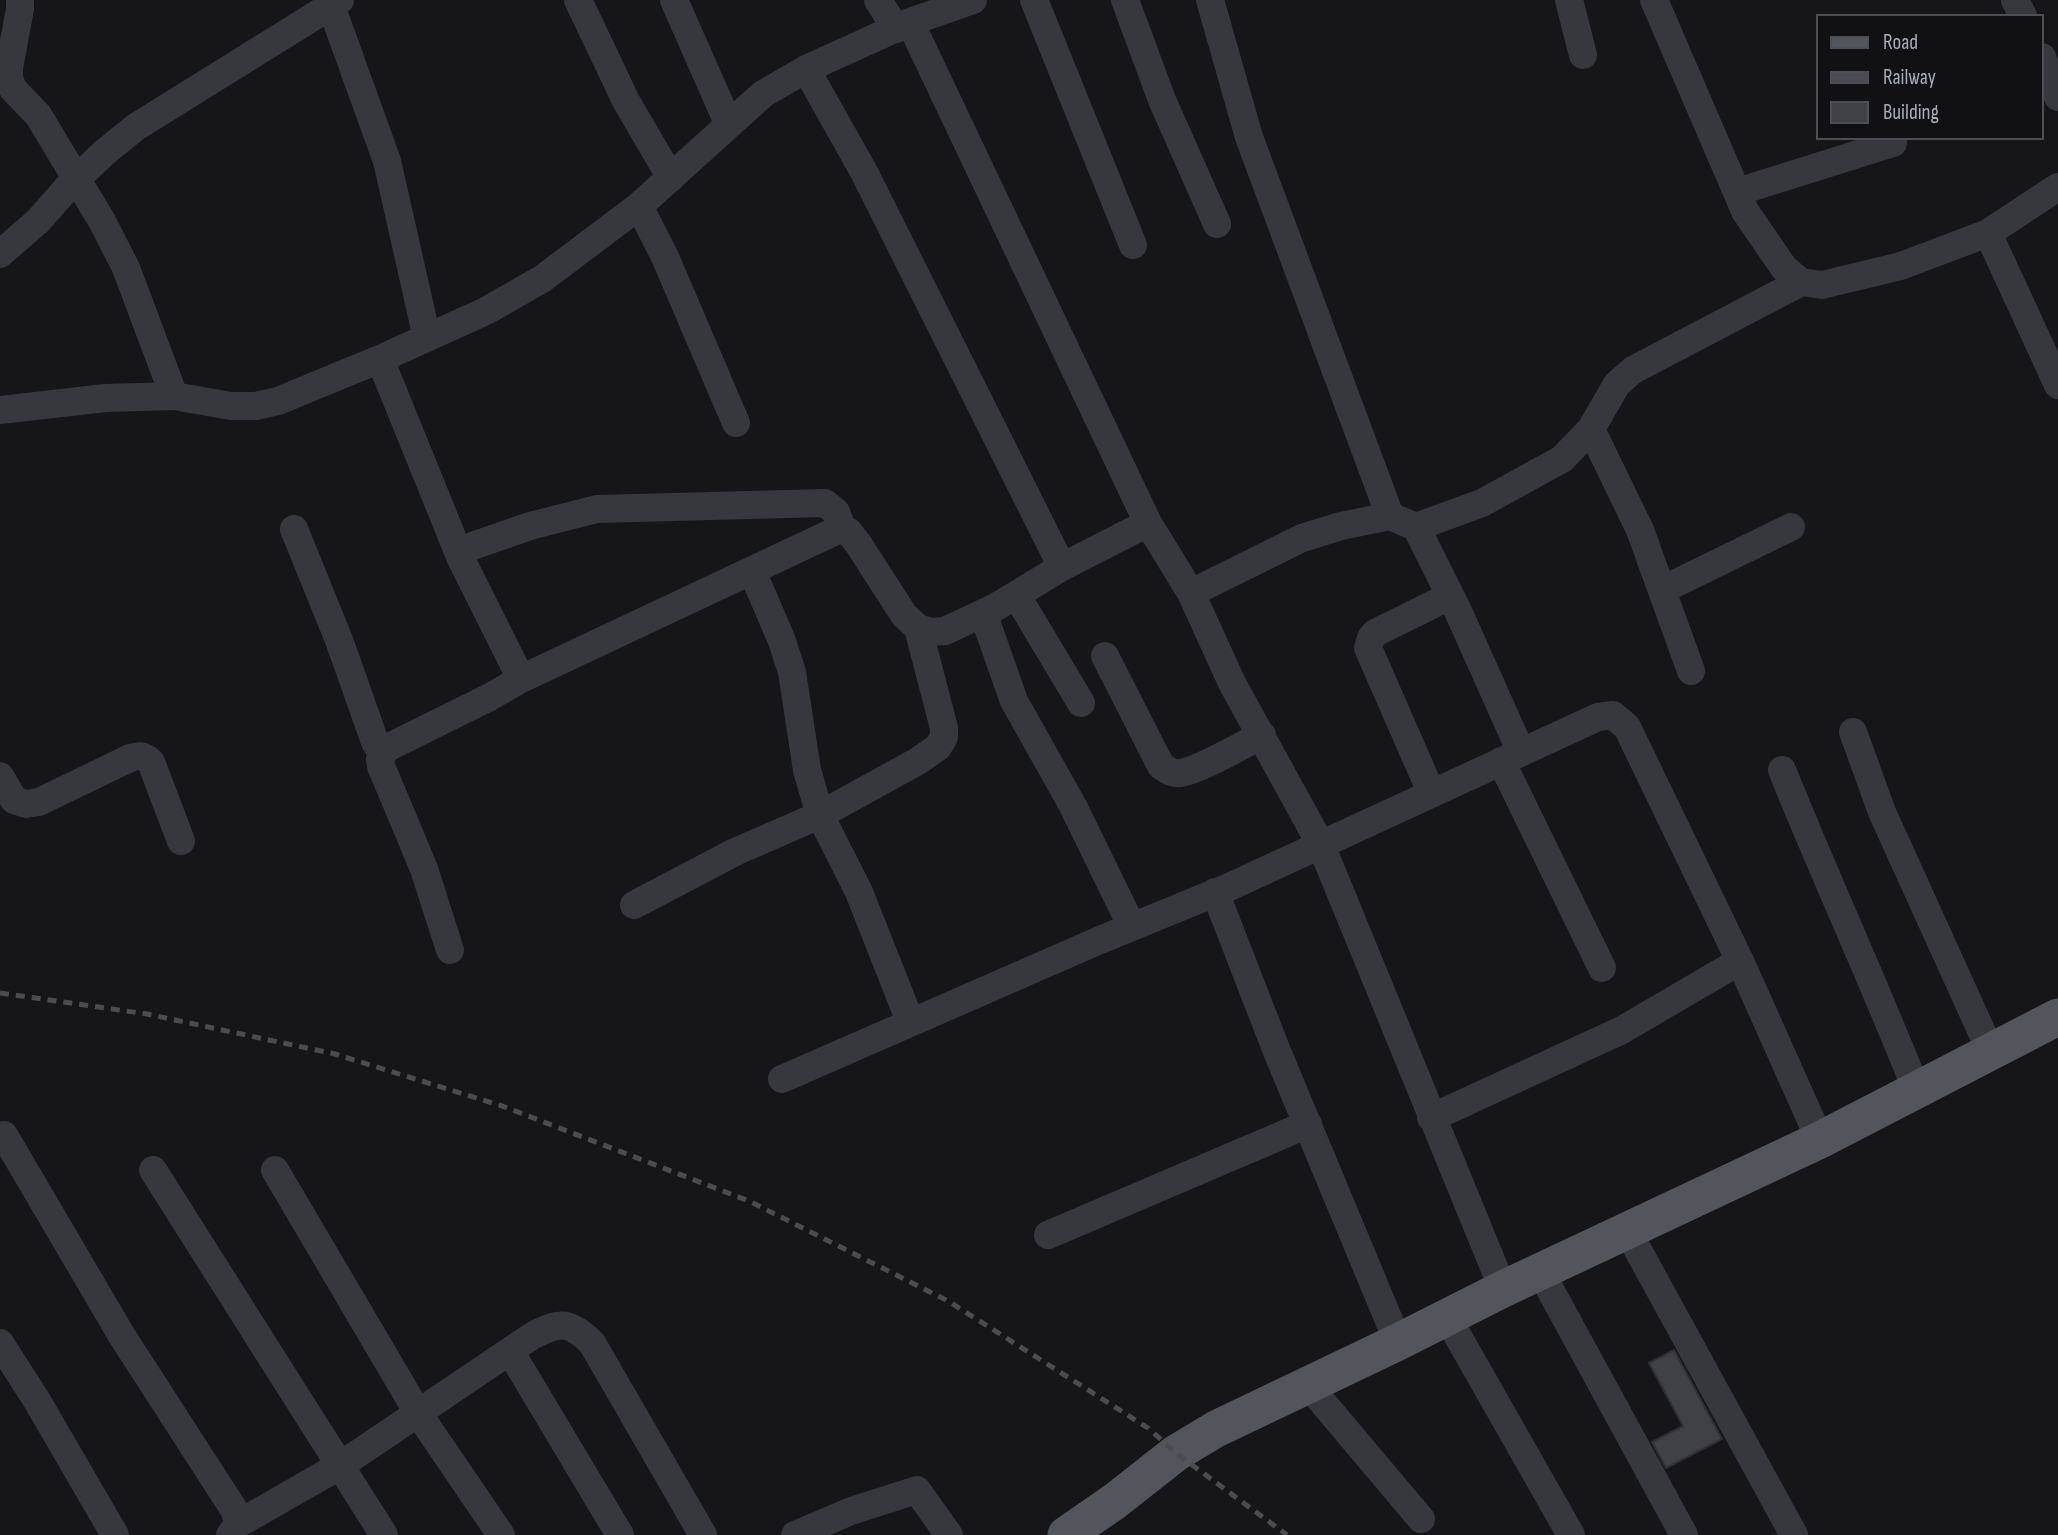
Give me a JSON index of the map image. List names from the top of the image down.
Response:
{
  "legend": ["Road", "Railway", "Building"]
}
